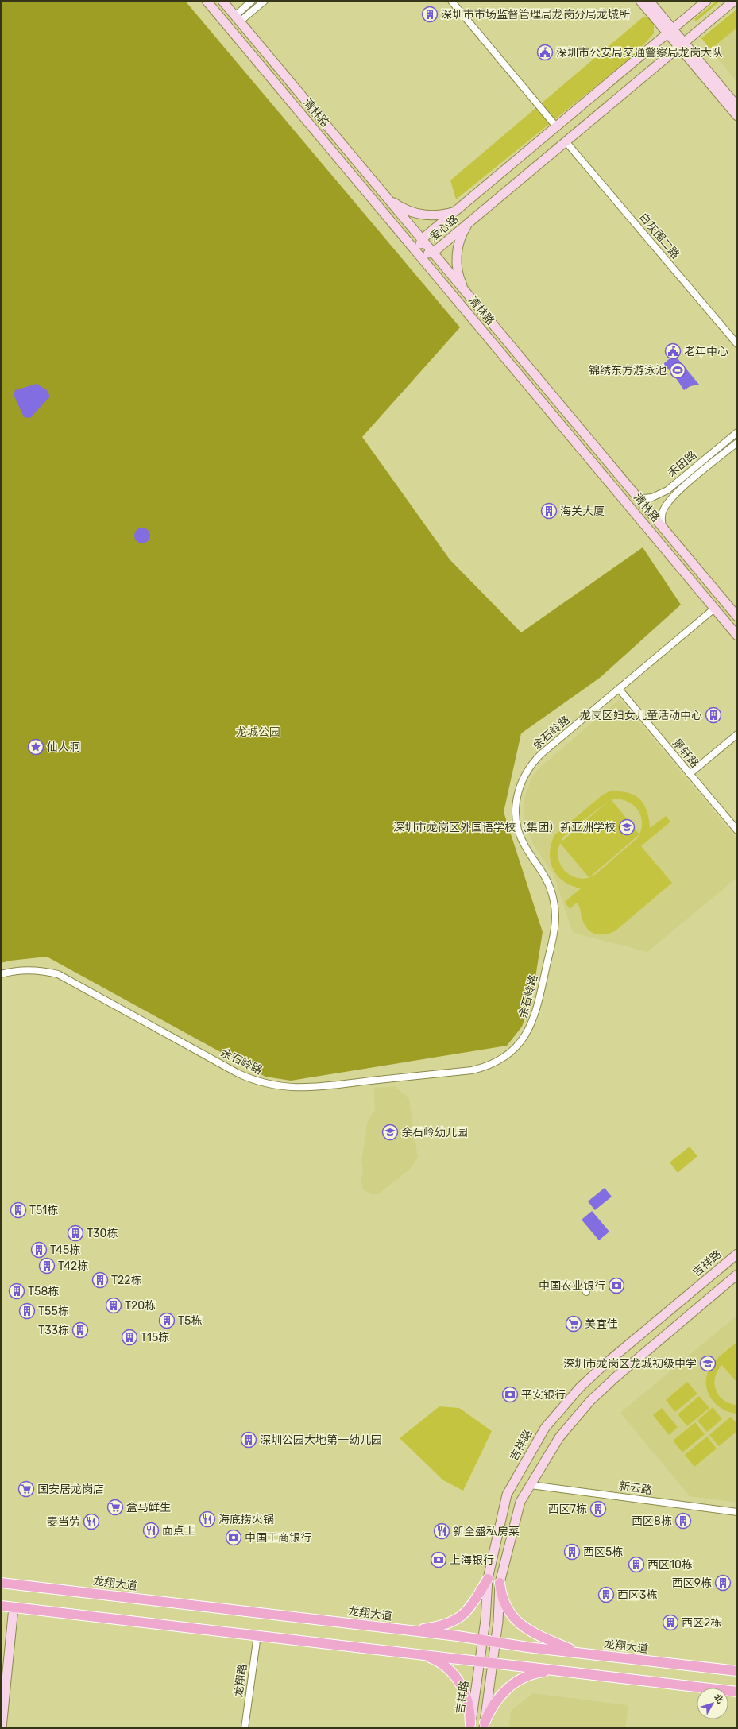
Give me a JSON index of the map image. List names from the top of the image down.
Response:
{
  "streets": {
    "main road": [
      "清林路",
      "爱心路",
      "吉祥路",
      "龙翔大道"
    ],
    "street": [
      "白灰围二路",
      "禾田路",
      "余石岭路",
      "景轩路",
      "新云路",
      "龙翔路"
    ]
  },
  "crossings": [
    ["清林路", "爱心路"],
    ["清林路", "禾田路"],
    ["清林路", "余石岭路"],
    ["爱心路", "白灰围二路"],
    ["余石岭路", "景轩路"],
    ["吉祥路", "龙翔大道"]
  ],
  "parks": ["龙城公园"],
  "places": {
    "building": [
      "深圳市市场监督管理局龙岗分局龙城所",
      "海关大厦",
      "龙岗区妇女儿童活动中心",
      "T51栋",
      "T30栋",
      "T45栋",
      "T42栋",
      "T22栋",
      "T58栋",
      "T20栋",
      "T55栋",
      "T5栋",
      "T33栋",
      "T15栋",
      "深圳公园大地第一幼儿园",
      "西区7栋",
      "西区8栋",
      "西区5栋",
      "西区10栋",
      "西区9栋",
      "西区3栋",
      "西区2栋"
    ],
    "public building": ["深圳市公安局交通警察局龙岗大队", "老年中心"],
    "sports": ["锦绣东方游泳池"],
    "place": ["仙人洞"],
    "school or university": ["深圳市龙岗区外国语学校（集团）新亚洲学校", "余石岭幼儿园", "深圳市龙岗区龙城初级中学"],
    "bank": [
      "中国农业银行",
      "平安银行",
      "中国工商银行",
      "上海银行"
    ],
    "supermarket": ["美宜佳", "国安居龙岗店", "盒马鲜生"],
    "restaurant": [
      "海底捞火锅",
      "麦当劳",
      "面点王",
      "新全盛私房菜"
    ]
  },
  "north": "top right"
}
